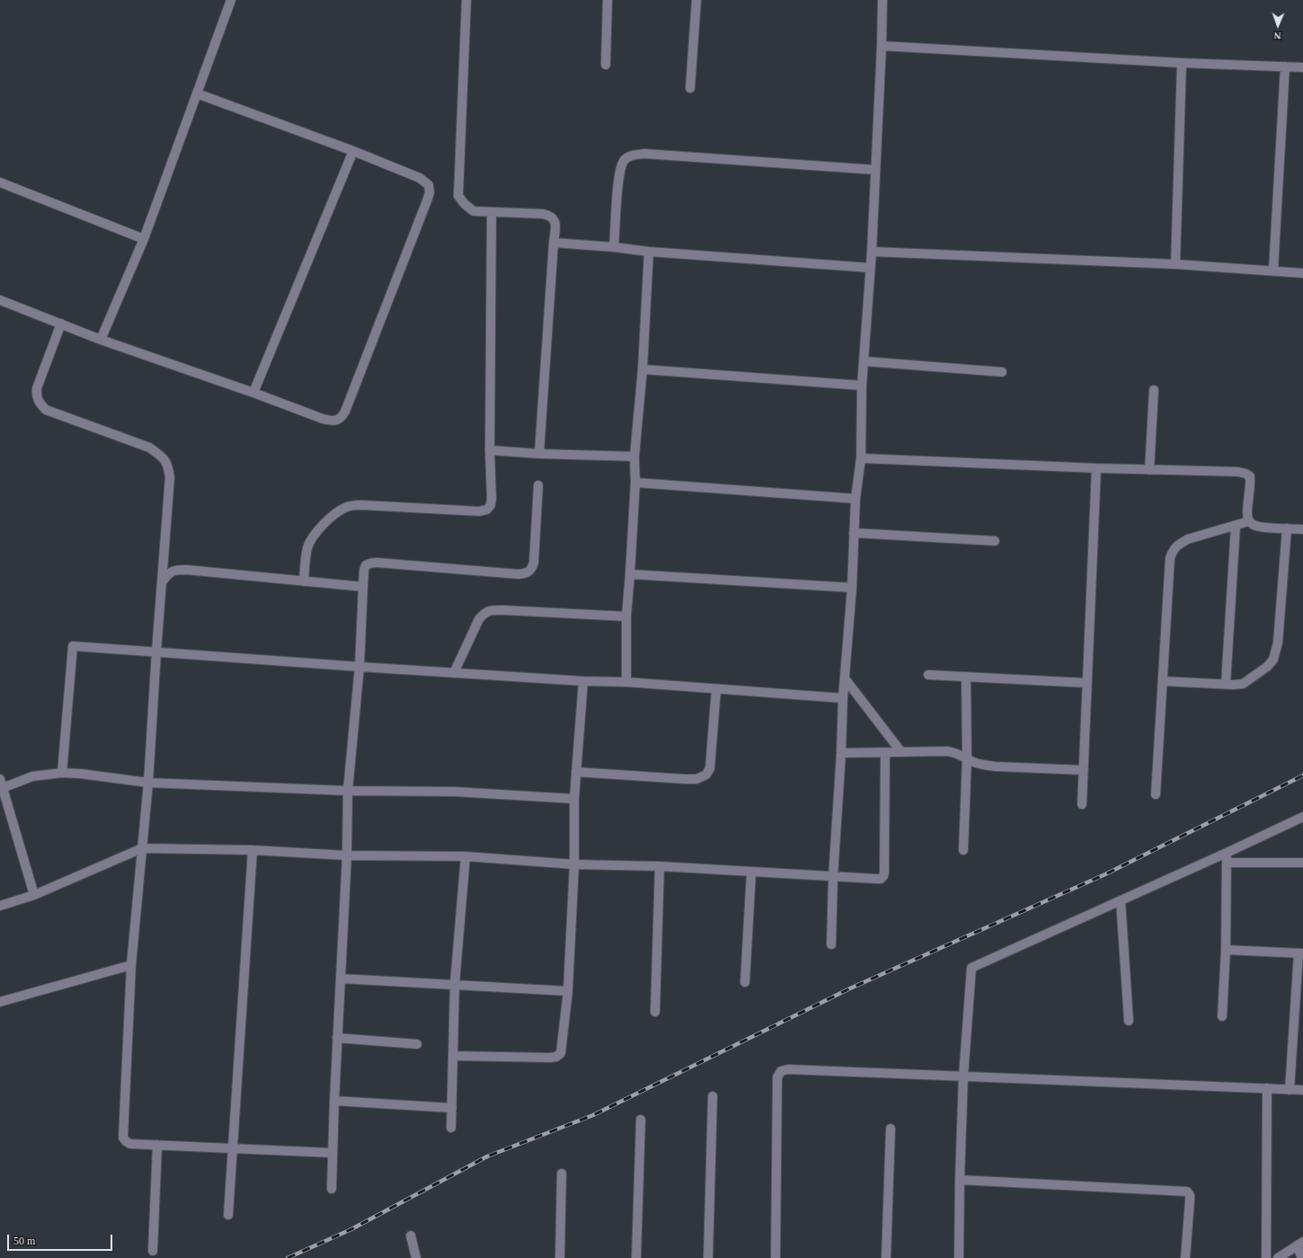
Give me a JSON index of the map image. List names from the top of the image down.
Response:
{
  "scale_bar": "50 m",
  "north": "bottom"
}
